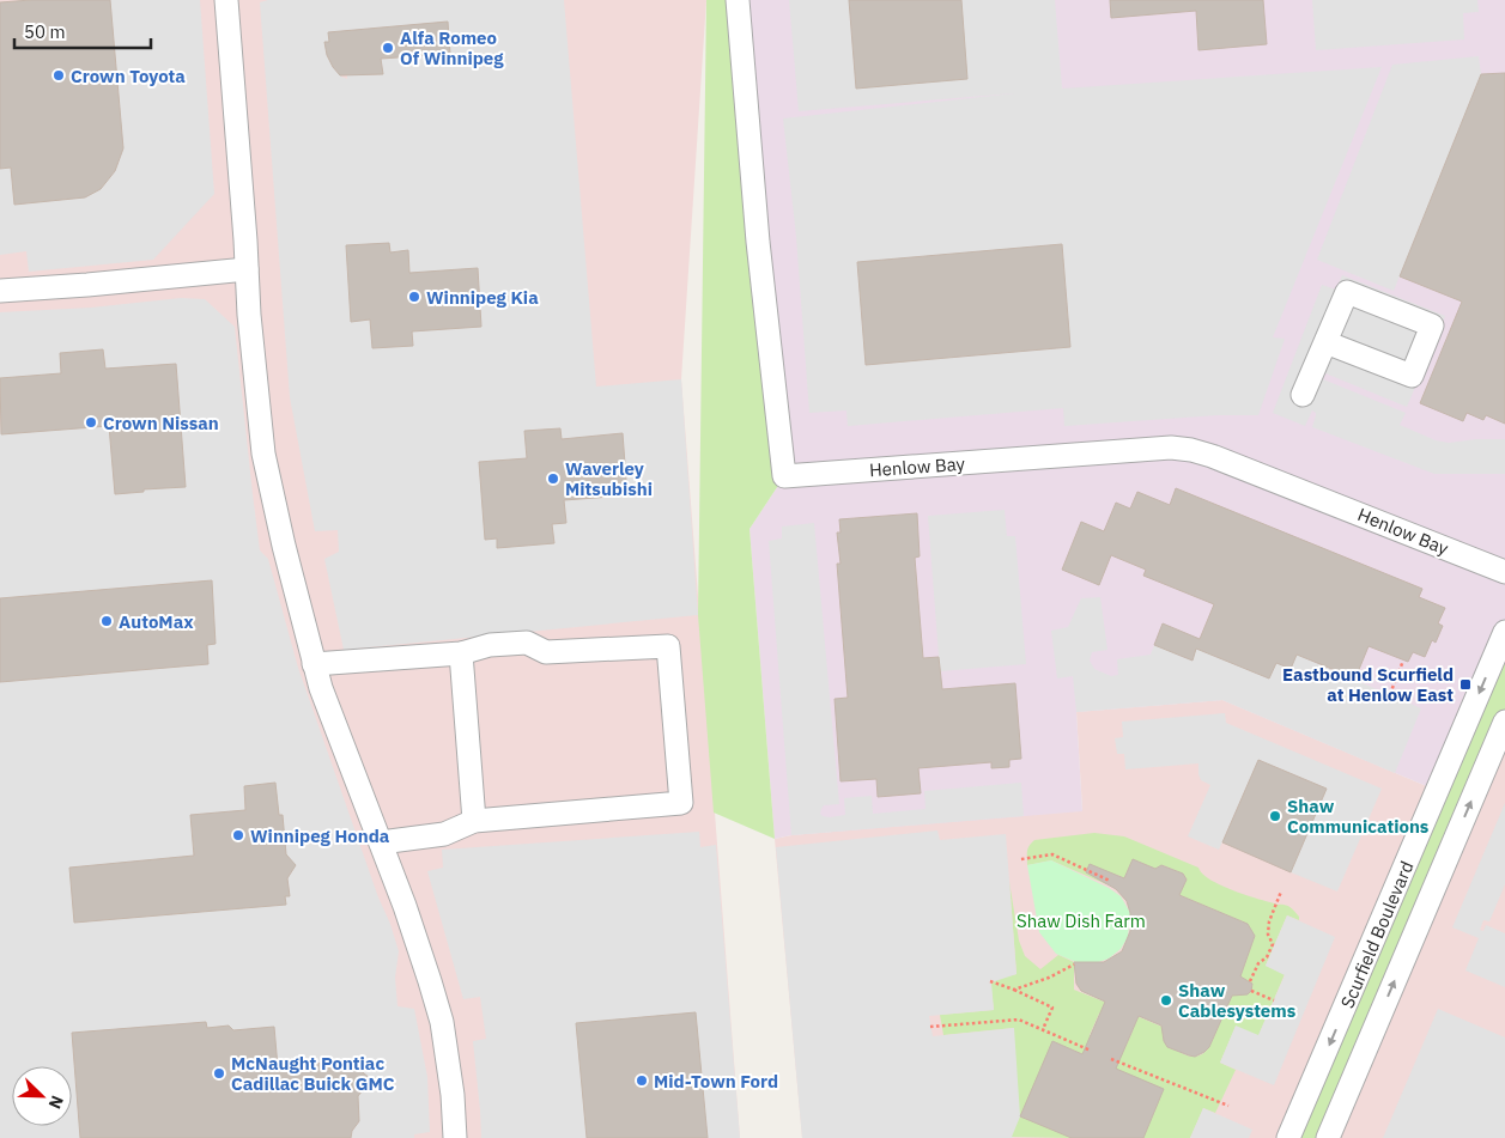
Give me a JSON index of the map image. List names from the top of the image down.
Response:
{
  "streets": {
    "street": ["Henlow Bay", "Scurfield Boulevard"]
  },
  "parks": ["Shaw Dish Farm"],
  "places": {
    "other": [
      "Alfa Romeo Of Winnipeg",
      "Crown Toyota",
      "Winnipeg Kia",
      "Crown Nissan",
      "Waverley Mitsubishi",
      "AutoMax",
      "Shaw Communications",
      "Winnipeg Honda",
      "Shaw Cablesystems",
      "McNaught Pontiac Cadillac Buick GMC",
      "Mid-Town Ford"
    ],
    "transit": ["Eastbound Scurfield at Henlow East"]
  },
  "scale_bar": "50 m",
  "north": "bottom right"
}
